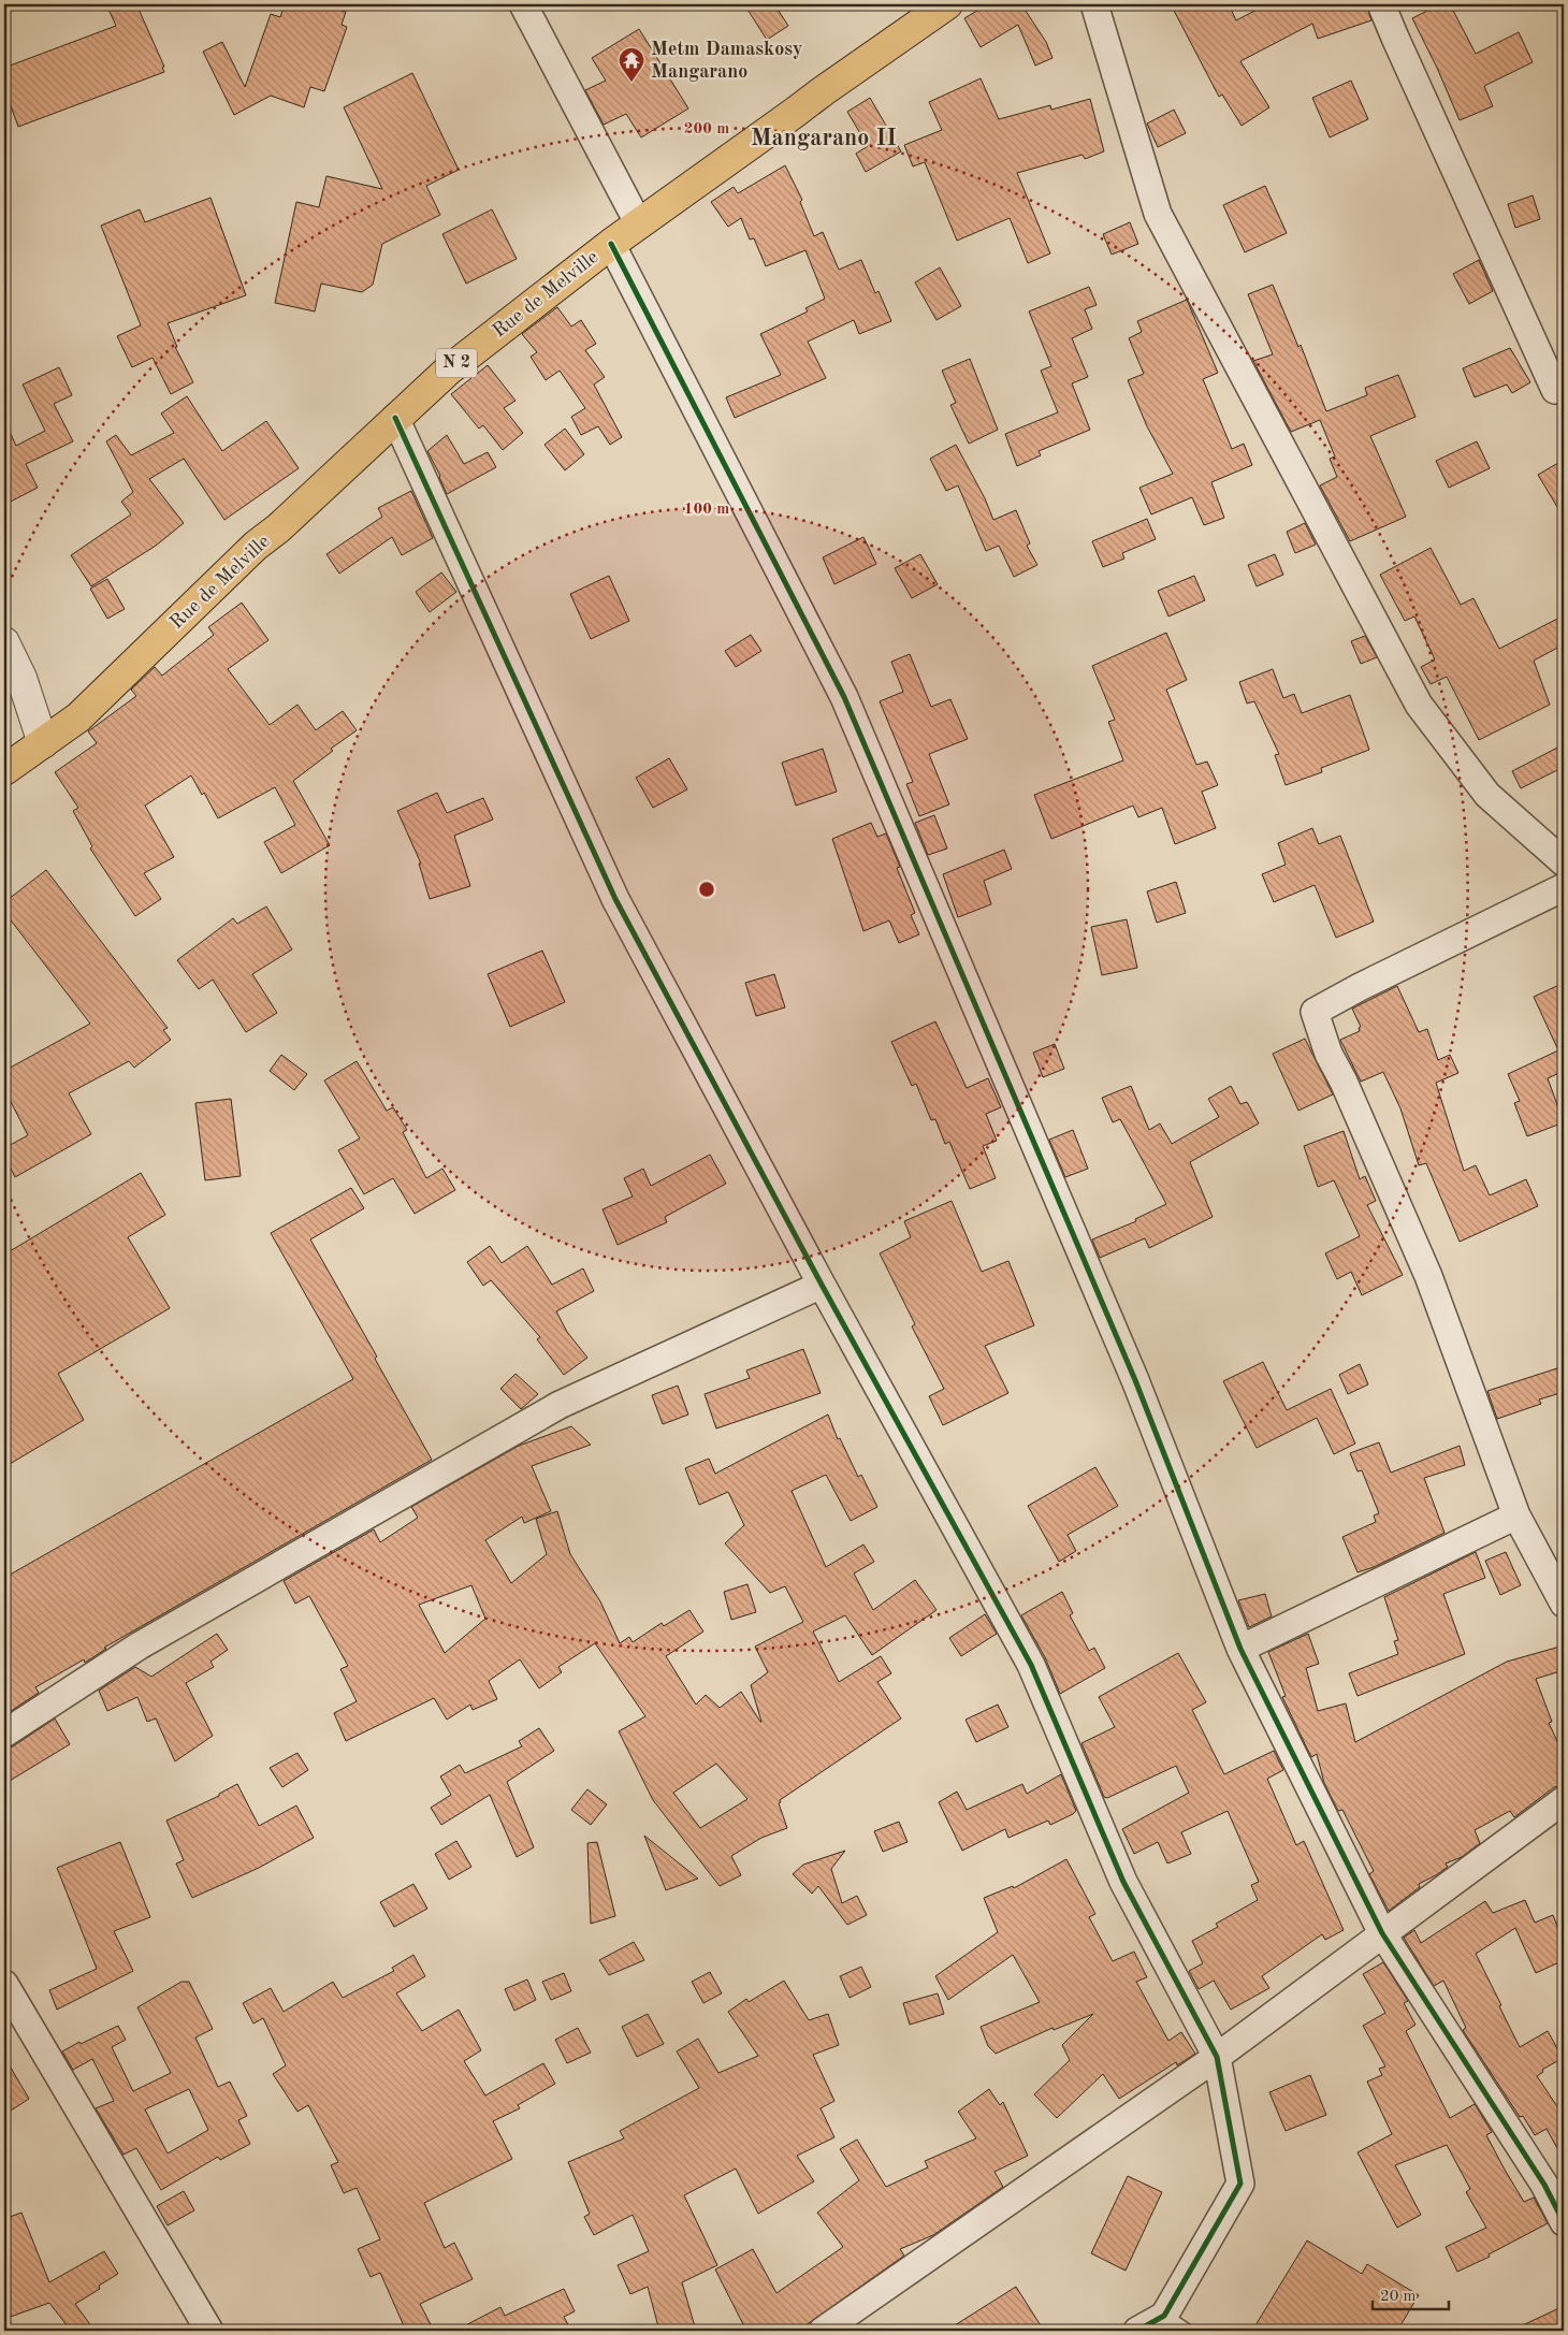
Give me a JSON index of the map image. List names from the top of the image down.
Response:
{
  "streets": {
    "main road": ["Rue de Melville", "N 2"]
  },
  "districts": ["Mangarano II"],
  "places": {
    "temple": ["Metm Damaskosy Mangarano"]
  },
  "scale_bar": "20 m",
  "rings": ["200 m", "100 m"]
}
